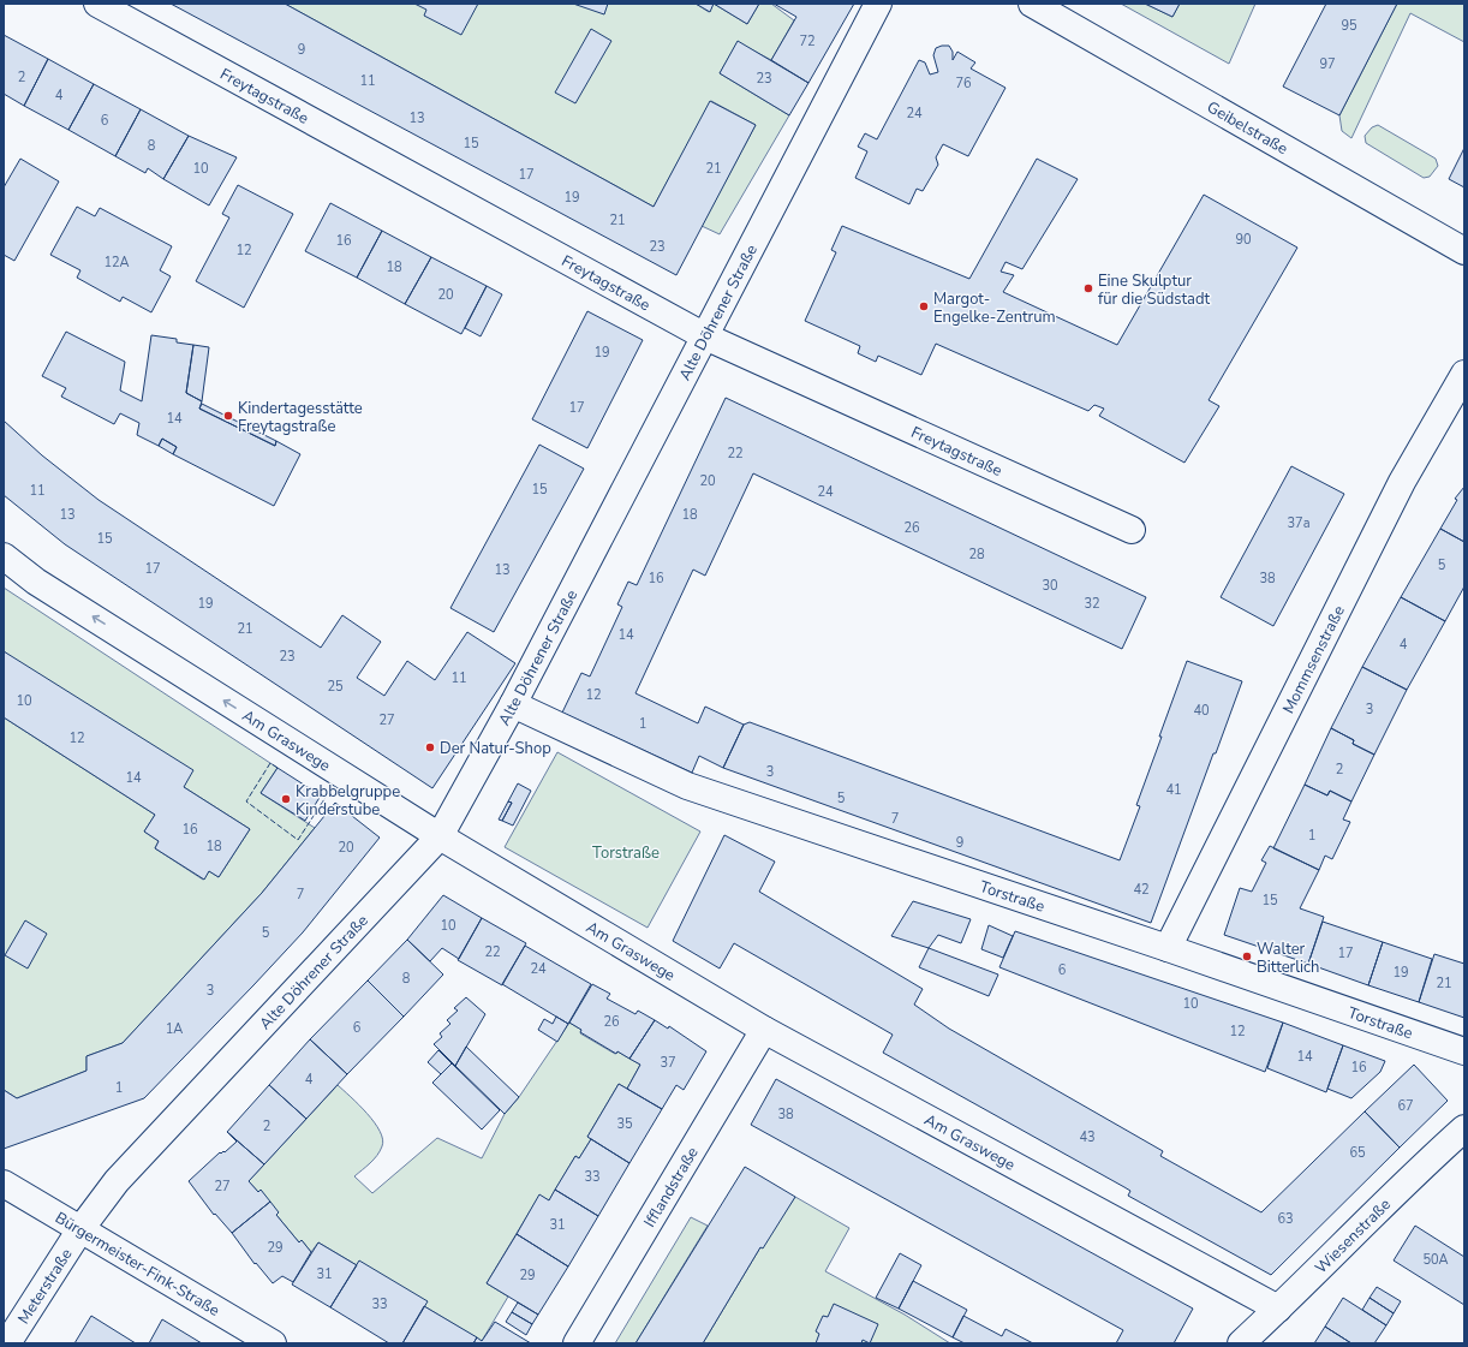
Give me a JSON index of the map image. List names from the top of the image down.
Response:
{
  "streets": {
    "street": [
      "Freytagstraße",
      "Geibelstraße",
      "Alte Döhrener Straße",
      "Mommsenstraße",
      "Am Graswege",
      "Torstraße",
      "Ifflandstraße",
      "Wiesenstraße",
      "Bürgermeister-Fink-Straße",
      "Meterstraße"
    ]
  },
  "crossings": [
    ["Freytagstraße", "Alte Döhrener Straße"],
    ["Alte Döhrener Straße", "Am Graswege"],
    ["Alte Döhrener Straße", "Torstraße"],
    ["Alte Döhrener Straße", "Bürgermeister-Fink-Straße"],
    ["Alte Döhrener Straße", "Meterstraße"],
    ["Mommsenstraße", "Torstraße"],
    ["Am Graswege", "Ifflandstraße"],
    ["Am Graswege", "Wiesenstraße"],
    ["Bürgermeister-Fink-Straße", "Meterstraße"]
  ],
  "parks": ["Torstraße"],
  "places": [
    "Eine Skulptur für die Südstadt",
    "Margot- Engelke-Zentrum",
    "Kindertagesstätte Freytagstraße",
    "Der Natur-Shop",
    "Krabbelgruppe Kinderstube",
    "Walter Bitterlich"
  ],
  "house_numbers": [
    "95",
    "72",
    "9",
    "97",
    "2",
    "23",
    "11",
    "76",
    "4",
    "24",
    "13",
    "6",
    "15",
    "8",
    "10",
    "21",
    "17",
    "19",
    "21",
    "90",
    "16",
    "23",
    "12",
    "12A",
    "18",
    "20",
    "19",
    "17",
    "14",
    "22",
    "20",
    "15",
    "11",
    "24",
    "13",
    "18",
    "37a",
    "26",
    "15",
    "28",
    "5",
    "17",
    "13",
    "16",
    "38",
    "30",
    "19",
    "32",
    "21",
    "14",
    "4",
    "23",
    "11",
    "25",
    "12",
    "10",
    "3",
    "40",
    "27",
    "1",
    "12",
    "2",
    "3",
    "14",
    "41",
    "5",
    "7",
    "16",
    "1",
    "9",
    "18",
    "20",
    "42",
    "7",
    "15",
    "10",
    "5",
    "22",
    "17",
    "24",
    "6",
    "19",
    "8",
    "21",
    "3",
    "10",
    "26",
    "6",
    "1A",
    "12",
    "14",
    "37",
    "16",
    "4",
    "1",
    "67",
    "38",
    "35",
    "2",
    "43",
    "65",
    "33",
    "27",
    "63",
    "31",
    "29",
    "50A",
    "31",
    "29",
    "33"
  ]
}
